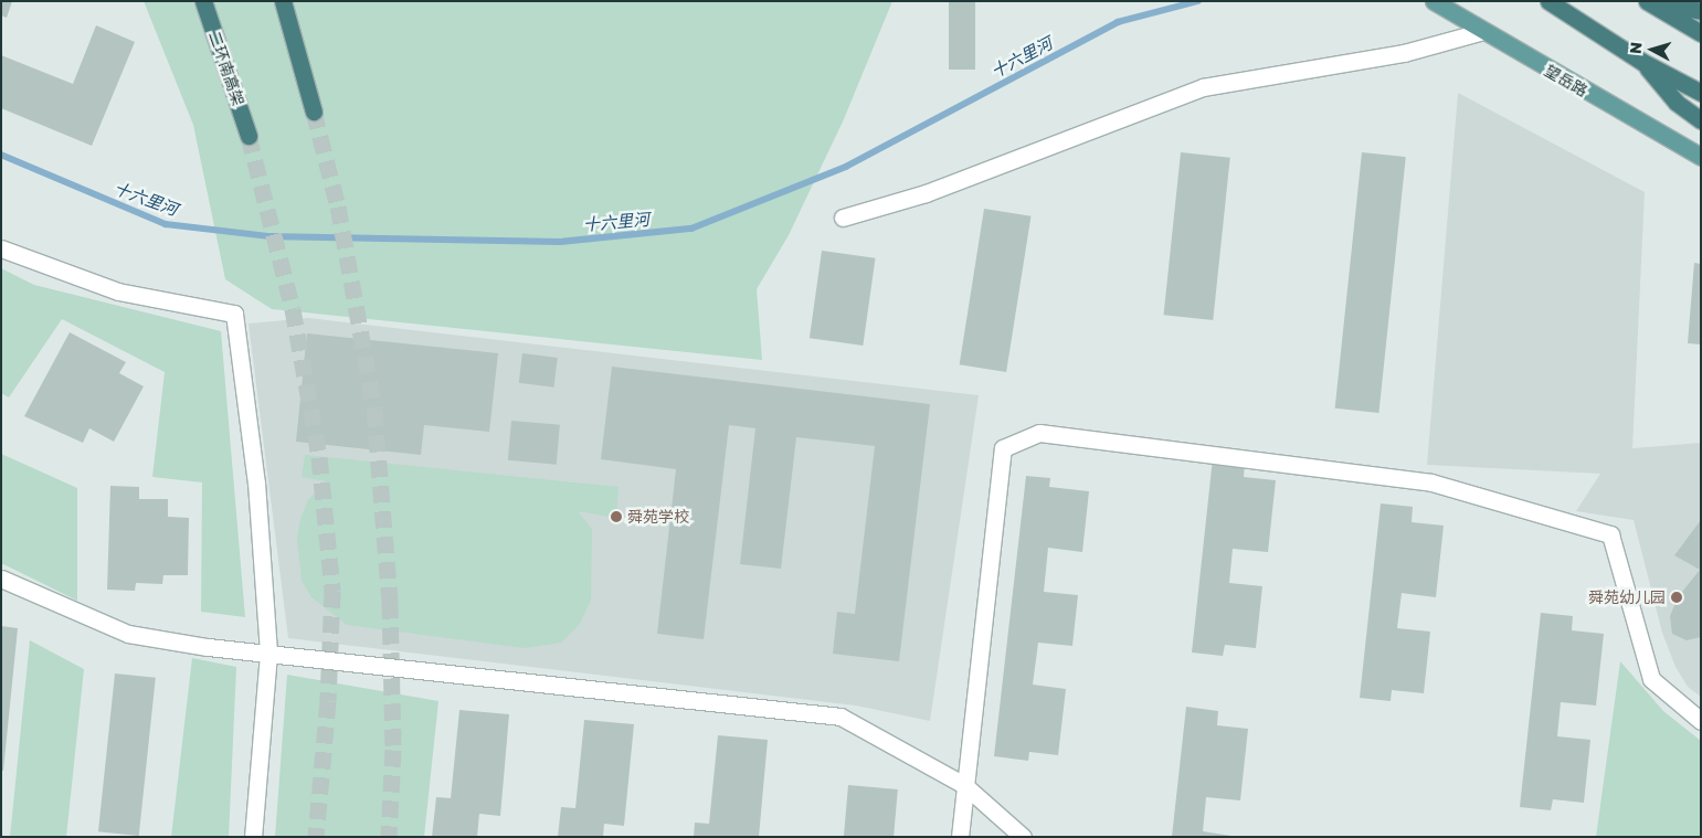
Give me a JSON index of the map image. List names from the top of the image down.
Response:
{
  "streets": {
    "highway": ["二环南高架"],
    "main road": ["望岳路"]
  },
  "water": ["十六里河"],
  "places": ["舜苑学校", "舜苑幼儿园"],
  "north": "left"
}
